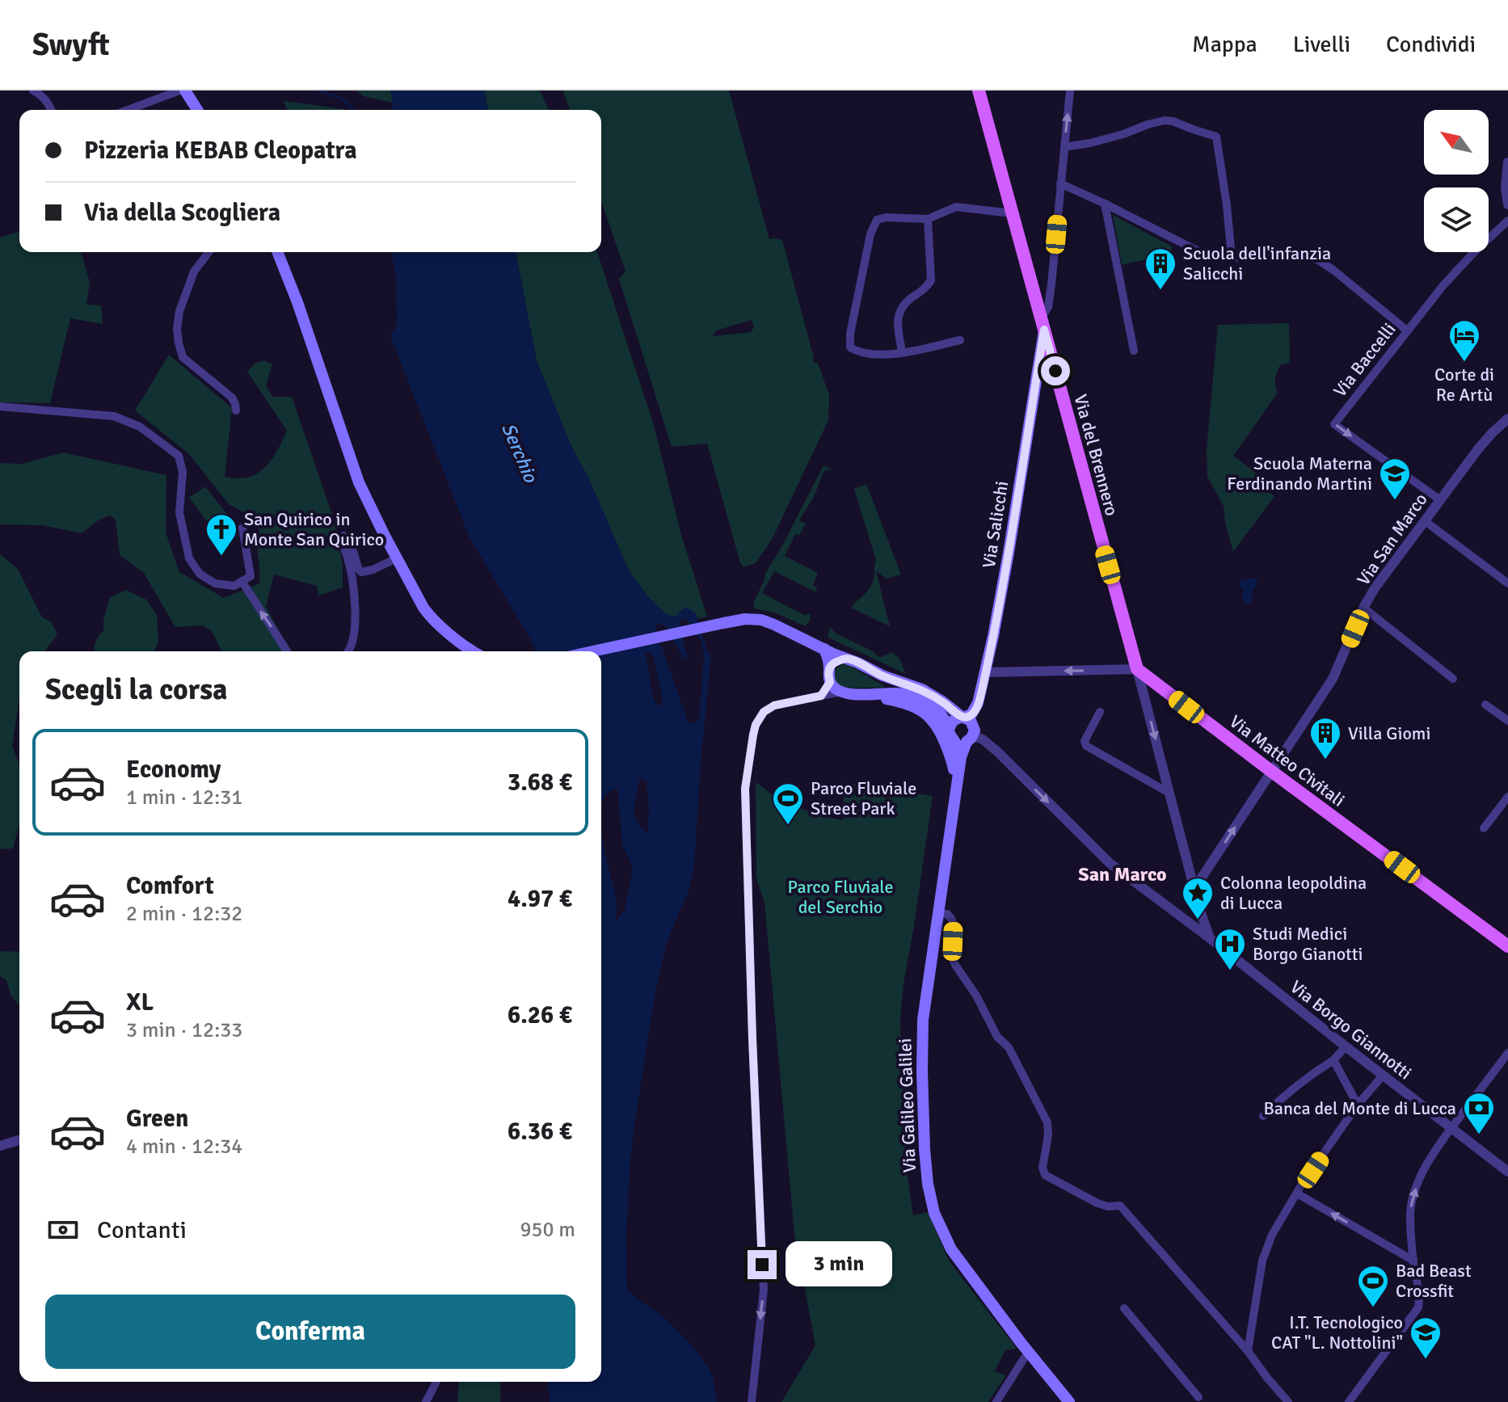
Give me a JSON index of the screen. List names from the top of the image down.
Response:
{
  "streets": {
    "main road": [
      "Via del Brennero",
      "Via Salicchi",
      "Via Matteo Civitali",
      "Via Galileo Galilei"
    ],
    "street": ["Via Baccelli", "Via San Marco", "Via Borgo Giannotti"]
  },
  "crossings": [
    ["Via Baccelli", "Via San Marco"],
    ["Via del Brennero", "Via Salicchi"],
    ["Via del Brennero", "Via San Marco"],
    ["Via del Brennero", "Via Matteo Civitali"],
    ["Via del Brennero", "Via Borgo Giannotti"],
    ["Via Salicchi", "Via Borgo Giannotti"],
    ["Via Salicchi", "Via Galileo Galilei"],
    ["Via San Marco", "Via Matteo Civitali"],
    ["Via Borgo Giannotti", "Via Galileo Galilei"]
  ],
  "one_way": ["Via Borgo Giannotti"],
  "districts": ["San Marco"],
  "water": ["Serchio"],
  "parks": ["Parco Fluviale del Serchio"],
  "places": {
    "building": ["Scuola dell'infanzia Salicchi", "Villa Giomi"],
    "hotel": ["Corte di Re Artù"],
    "school or university": ["Scuola Materna Ferdinando Martini", "I.T. Tecnologico CAT \"L. Nottolini\""],
    "church": ["San Quirico in Monte San Quirico"],
    "sports": ["Parco Fluviale Street Park", "Bad Beast Crossfit"],
    "place": ["Colonna leopoldina di Lucca"],
    "hospital": ["Studi Medici Borgo Gianotti"],
    "bank": ["Banca del Monte di Lucca"]
  },
  "north": "top left",
  "page": {
    "header": "Swyft",
    "nav": ["Mappa", "Livelli", "Condividi"],
    "banner": ["Pizzeria KEBAB Cleopatra", "Via della Scogliera"],
    "heading": "Scegli la corsa",
    "list": [
      {
        "name": "Economy",
        "note": "1 min · 12:31",
        "value": "3.68 €"
      },
      {
        "name": "Comfort",
        "note": "2 min · 12:32",
        "value": "4.97 €"
      },
      {
        "name": "XL",
        "note": "3 min · 12:33",
        "value": "6.26 €"
      },
      {
        "name": "Green",
        "note": "4 min · 12:34",
        "value": "6.36 €"
      }
    ],
    "pay": ["Contanti", "950 m"],
    "bubble": "3 min",
    "buttons": "Conferma"
  }
}
